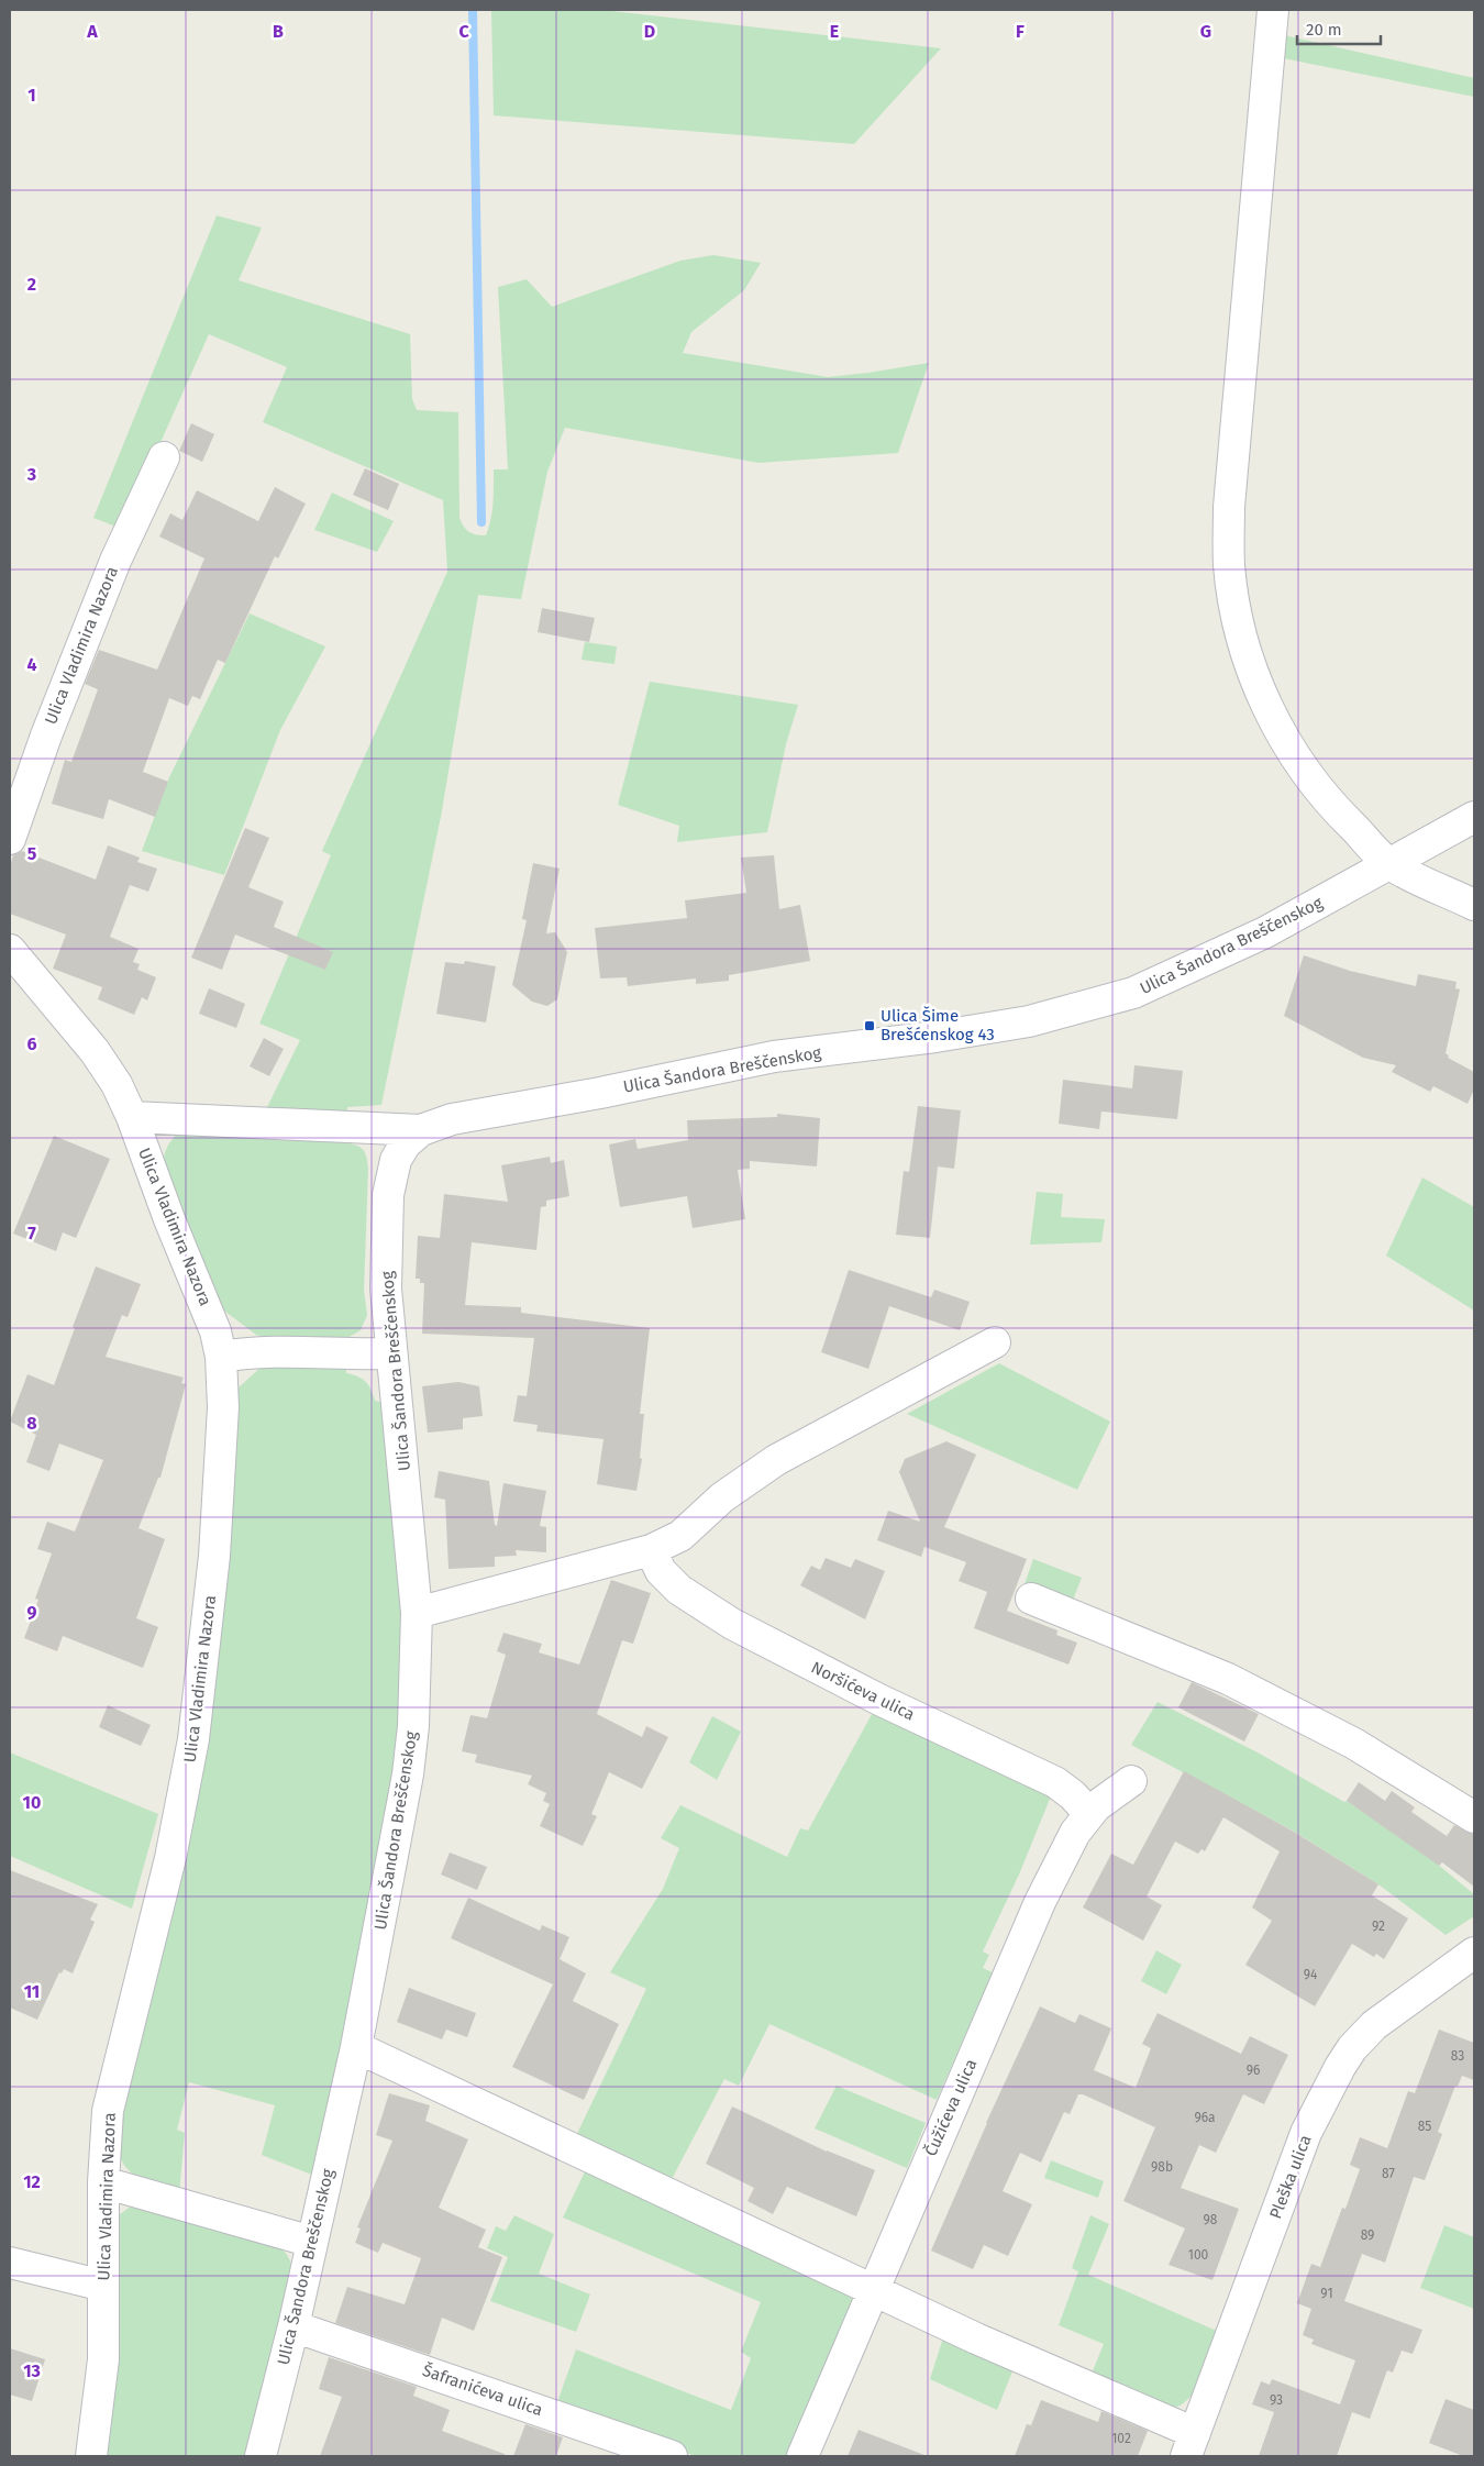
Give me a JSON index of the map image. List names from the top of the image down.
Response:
{
  "streets": {
    "street": [
      "Ulica Vladimira Nazora",
      "Ulica Šandora Breščenskog",
      "Noršićeva ulica",
      "Čužićeva ulica",
      "Pleška ulica",
      "Šafranićeva ulica"
    ]
  },
  "crossings": [
    ["Ulica Šandora Breščenskog", "Šafranićeva ulica"],
    ["Noršićeva ulica", "Čužićeva ulica"]
  ],
  "places": {
    "transit": ["Ulica Šime Brešćenskog 43"]
  },
  "house_numbers": [
    "92",
    "94",
    "83",
    "96",
    "96a",
    "85",
    "98b",
    "87",
    "98",
    "89",
    "100",
    "91",
    "93",
    "102"
  ],
  "scale_bar": "20 m",
  "grid": {
    "columns": [
      "A",
      "B",
      "C",
      "D",
      "E",
      "F",
      "G"
    ],
    "rows": [
      "1",
      "2",
      "3",
      "4",
      "5",
      "6",
      "7",
      "8",
      "9",
      "10",
      "11",
      "12",
      "13"
    ]
  }
}
